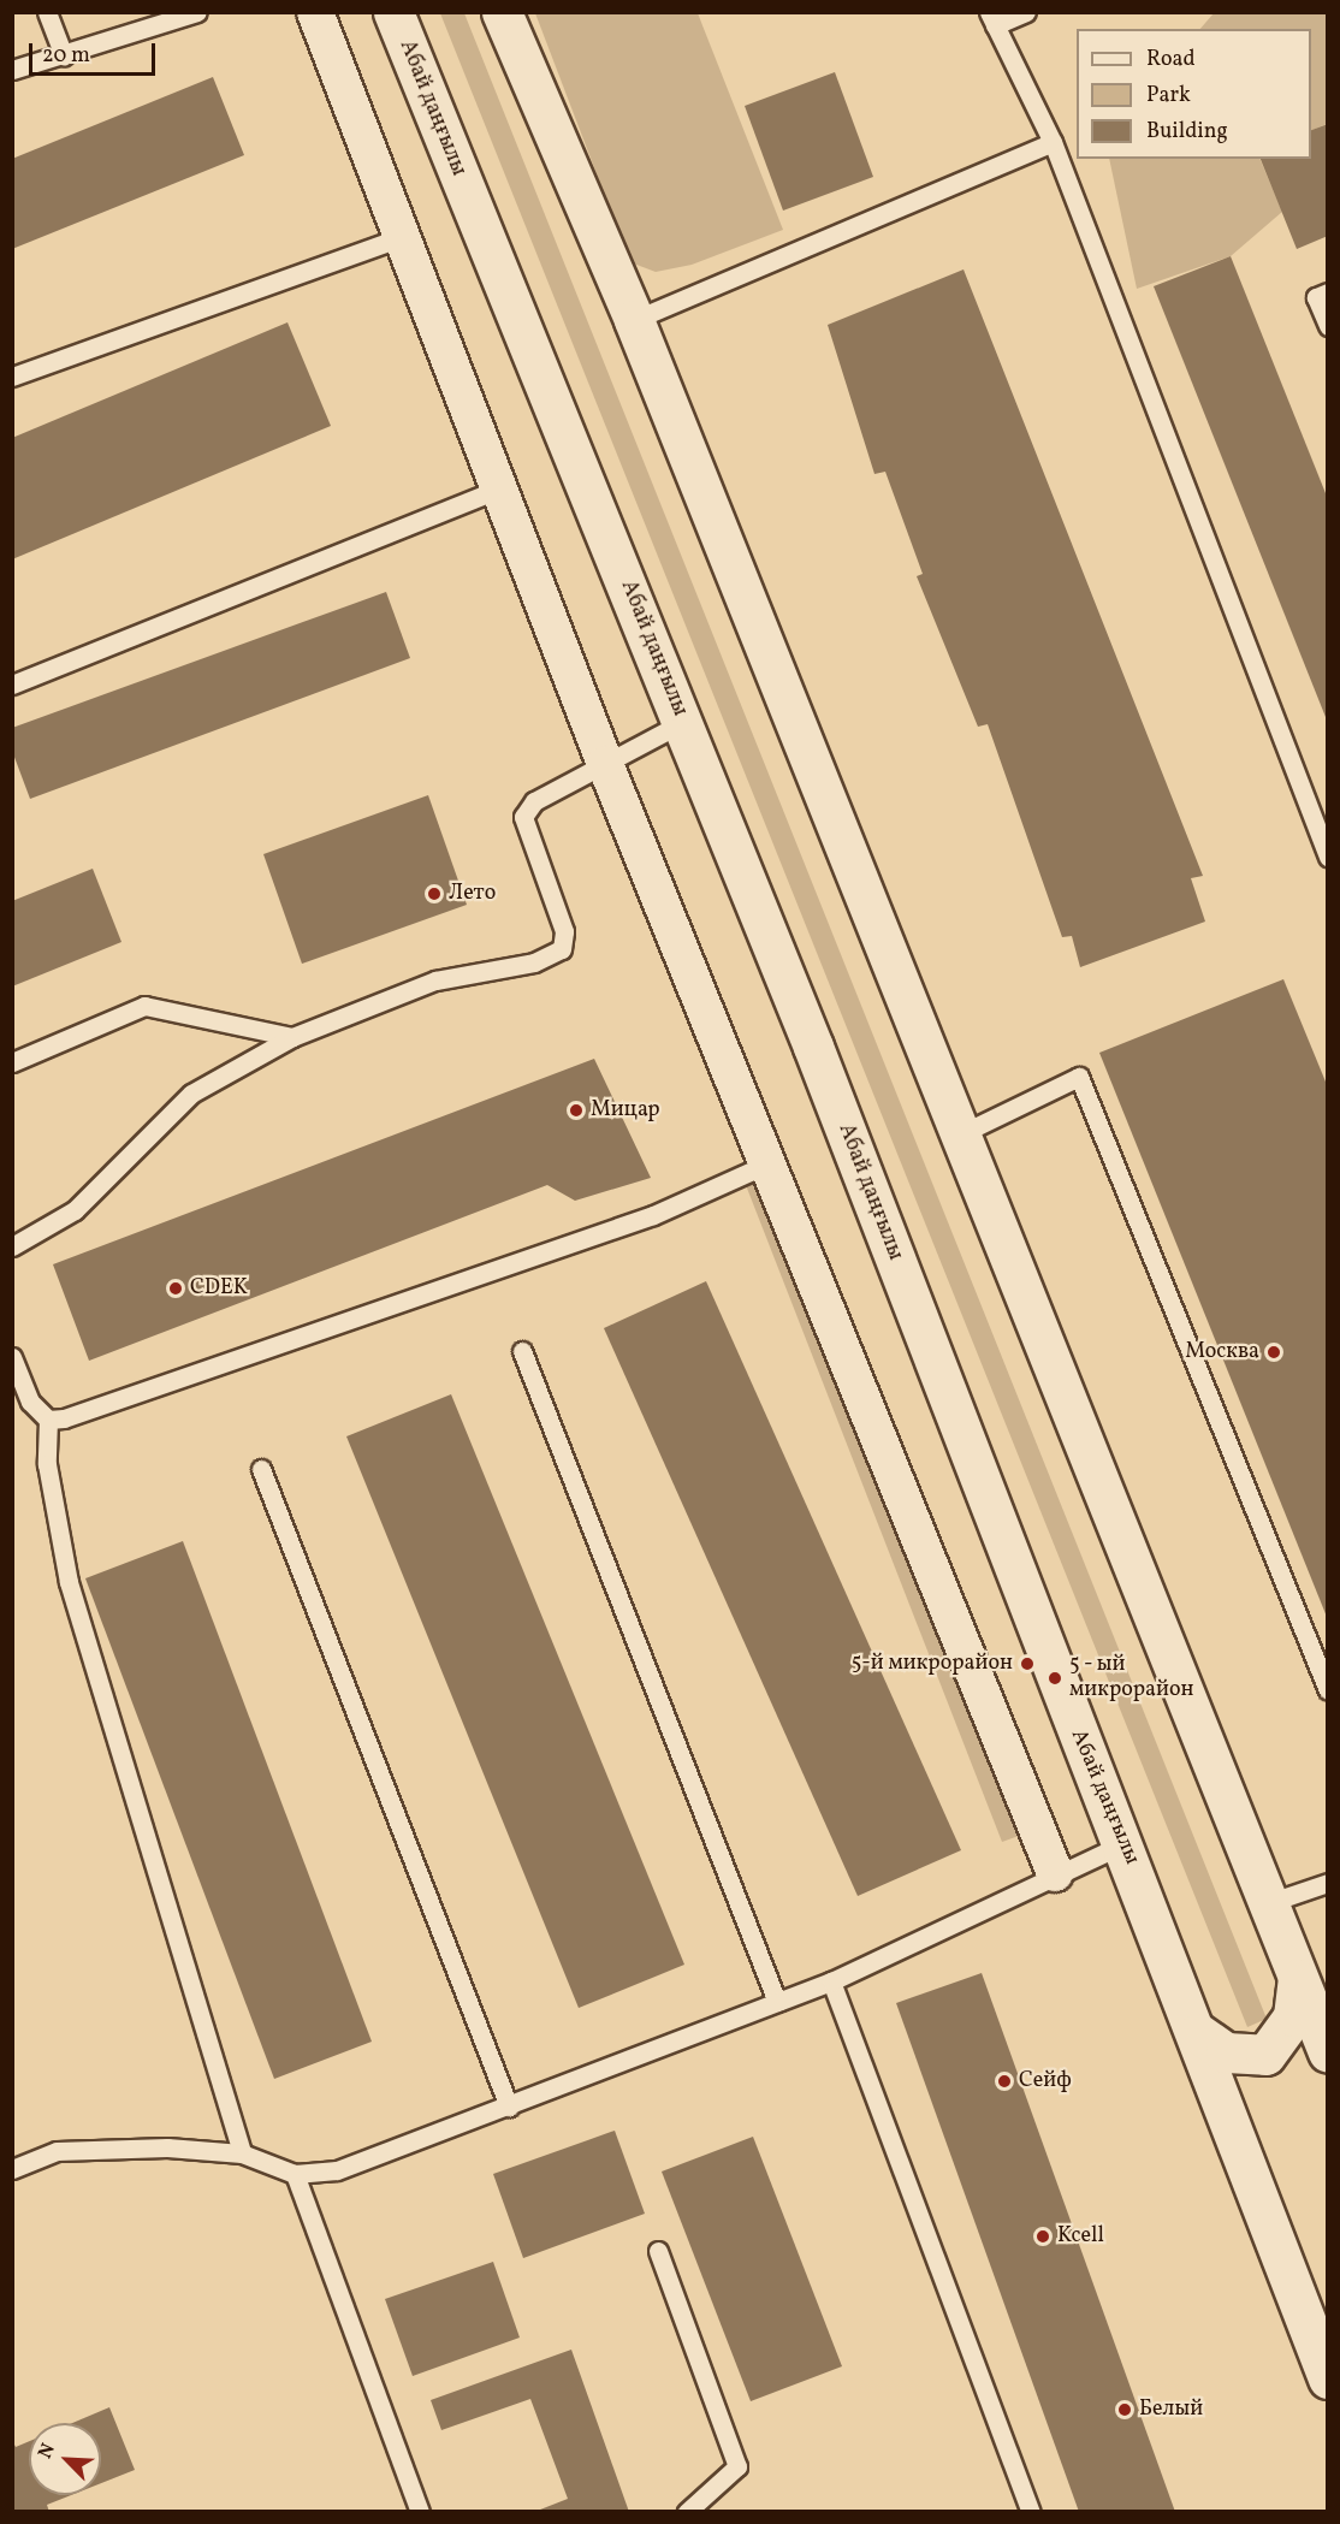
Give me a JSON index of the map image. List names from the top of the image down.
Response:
{
  "streets": {
    "main road": ["Абай даңғылы"]
  },
  "places": [
    "Лето",
    "Мицар",
    "CDEK",
    "Москва",
    "5-й микрорайон",
    "5 - ый микрорайон",
    "Сейф",
    "Kcell",
    "Белый"
  ],
  "legend": ["Road", "Park", "Building"],
  "scale_bar": "20 m",
  "north": "top left"
}
